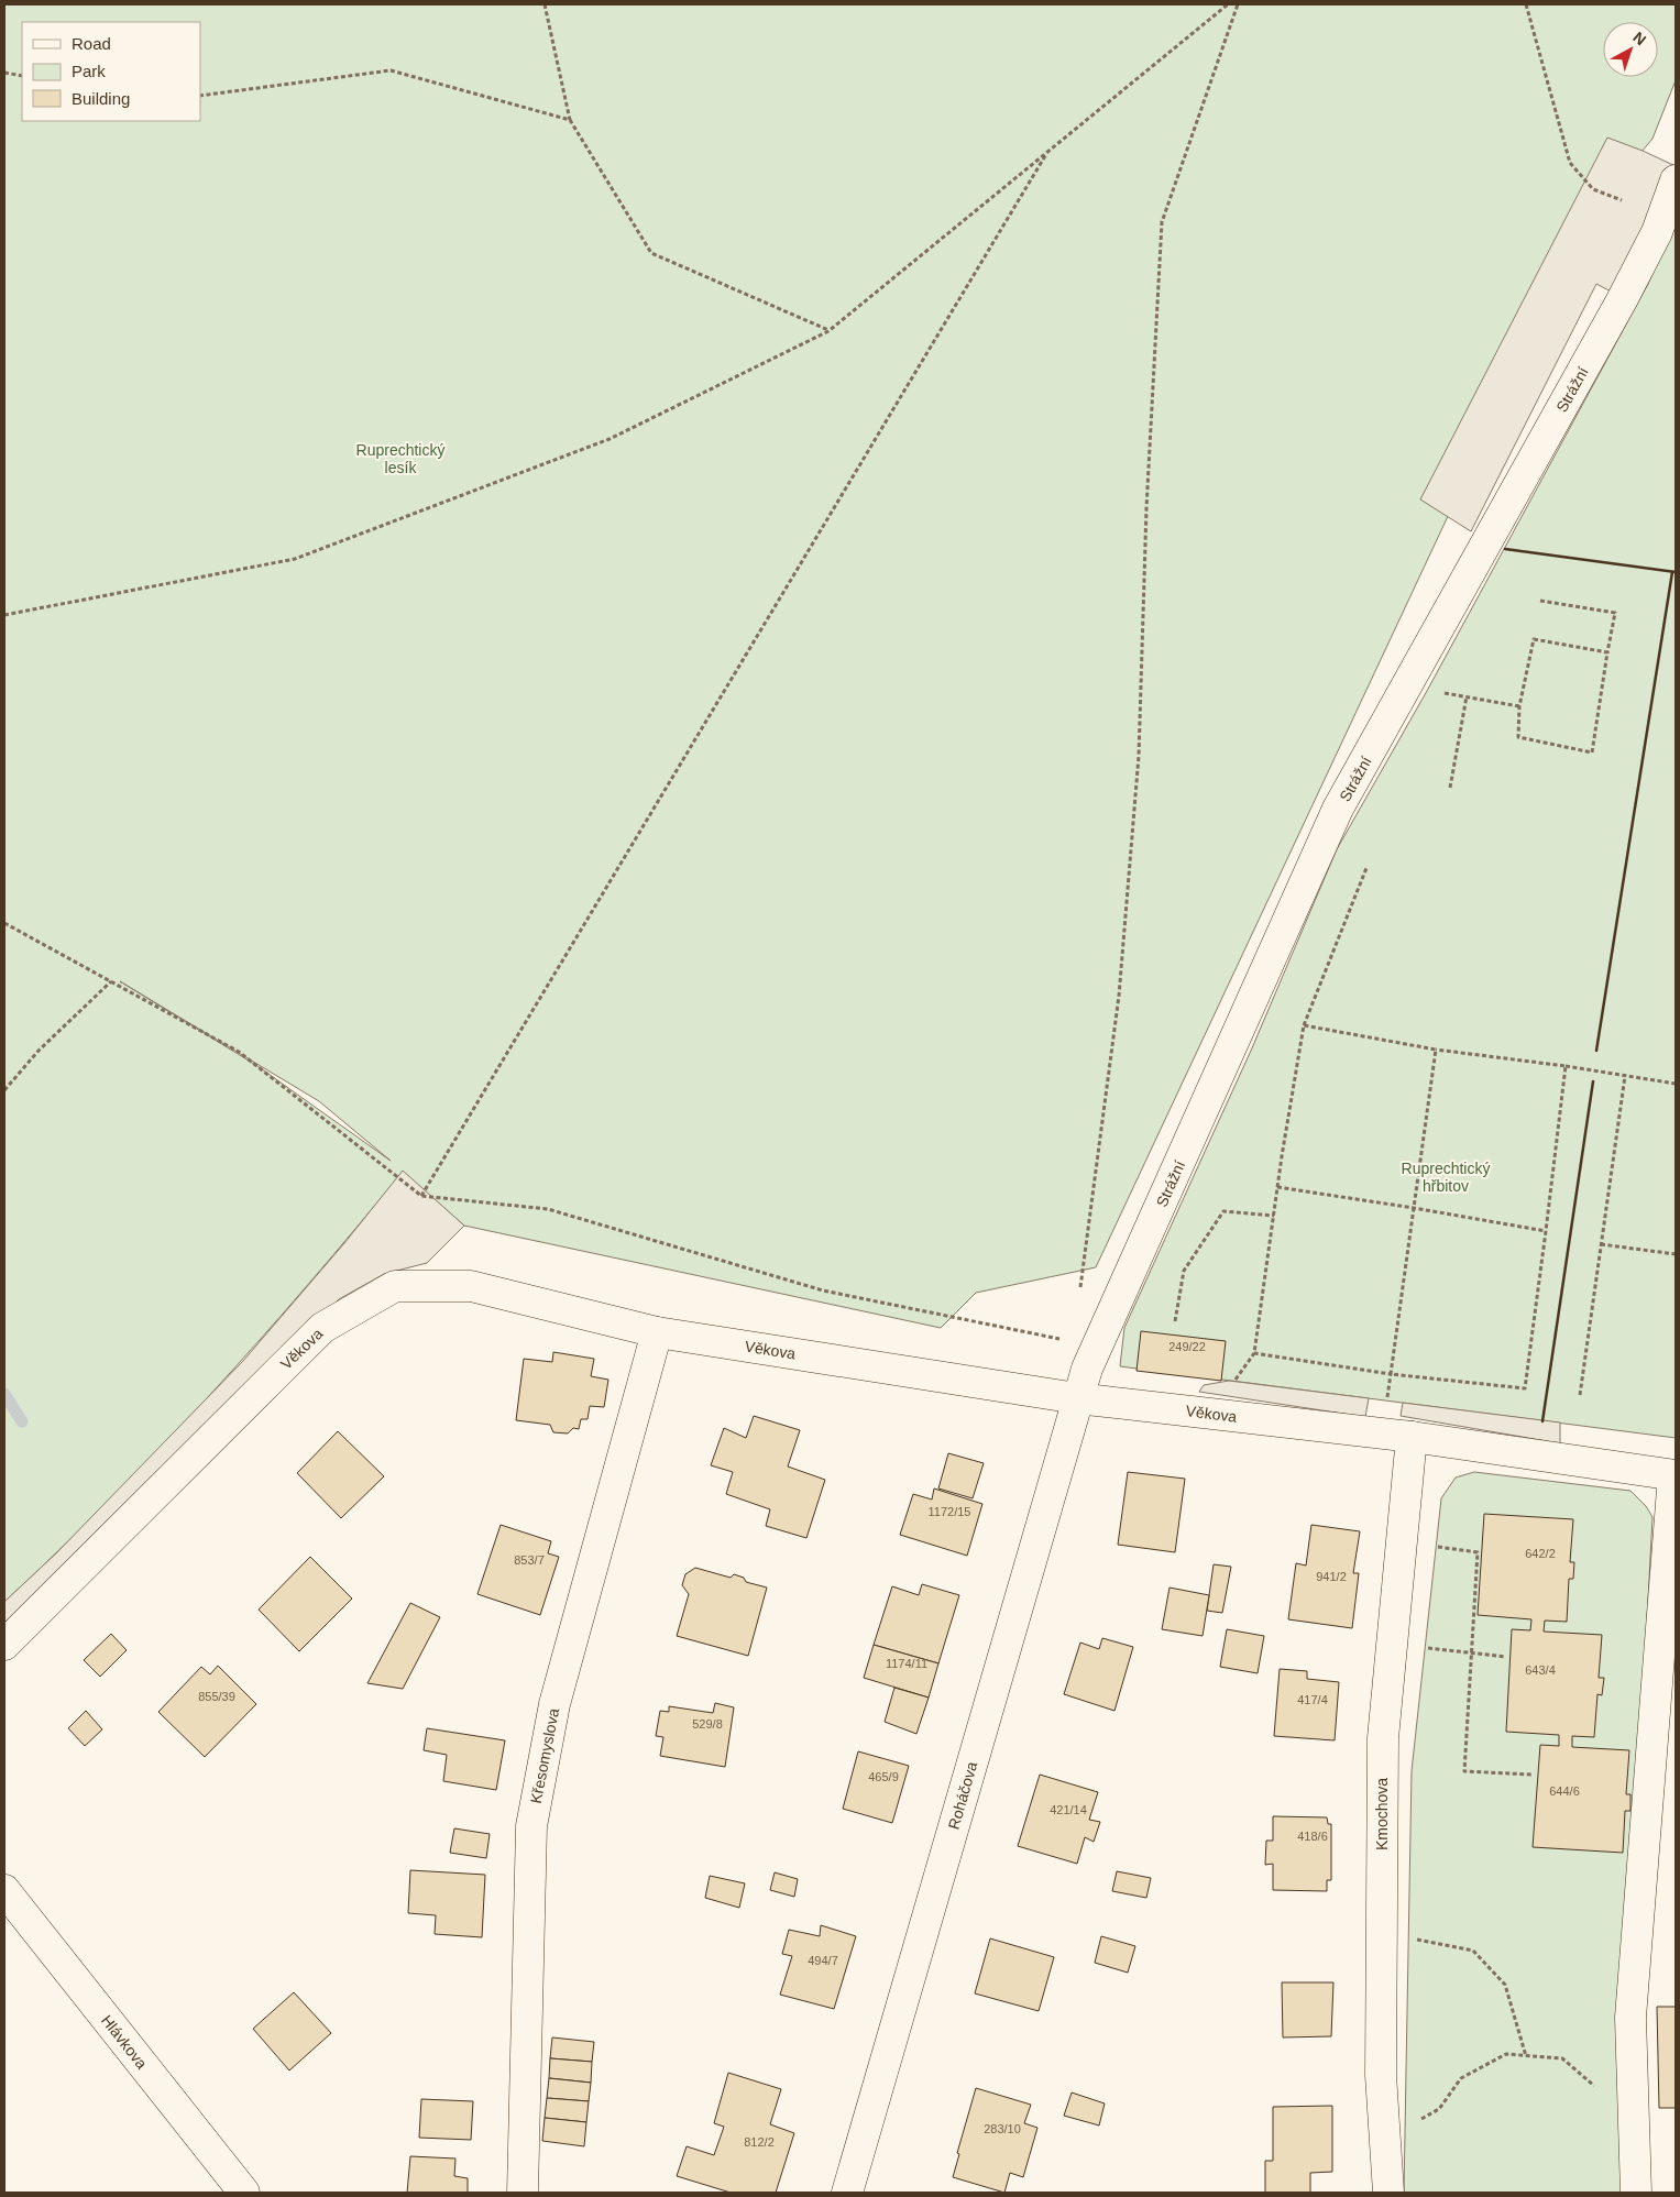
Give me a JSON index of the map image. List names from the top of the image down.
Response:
{
  "streets": {
    "street": [
      "Strážní",
      "Věkova",
      "Křesomyslova",
      "Roháčova",
      "Kmochova",
      "Hlávkova"
    ]
  },
  "crossings": [
    ["Strážní", "Věkova"],
    ["Strážní", "Roháčova"],
    ["Věkova", "Křesomyslova"],
    ["Věkova", "Roháčova"],
    ["Věkova", "Kmochova"]
  ],
  "parks": ["Ruprechtický lesík", "Ruprechtický hřbitov"],
  "house_numbers": [
    "249/22",
    "1172/15",
    "642/2",
    "853/7",
    "941/2",
    "1174/11",
    "643/4",
    "855/39",
    "417/4",
    "529/8",
    "465/9",
    "644/6",
    "421/14",
    "418/6",
    "494/7",
    "283/10",
    "812/2"
  ],
  "legend": ["Road", "Park", "Building"],
  "north": "top right"
}
